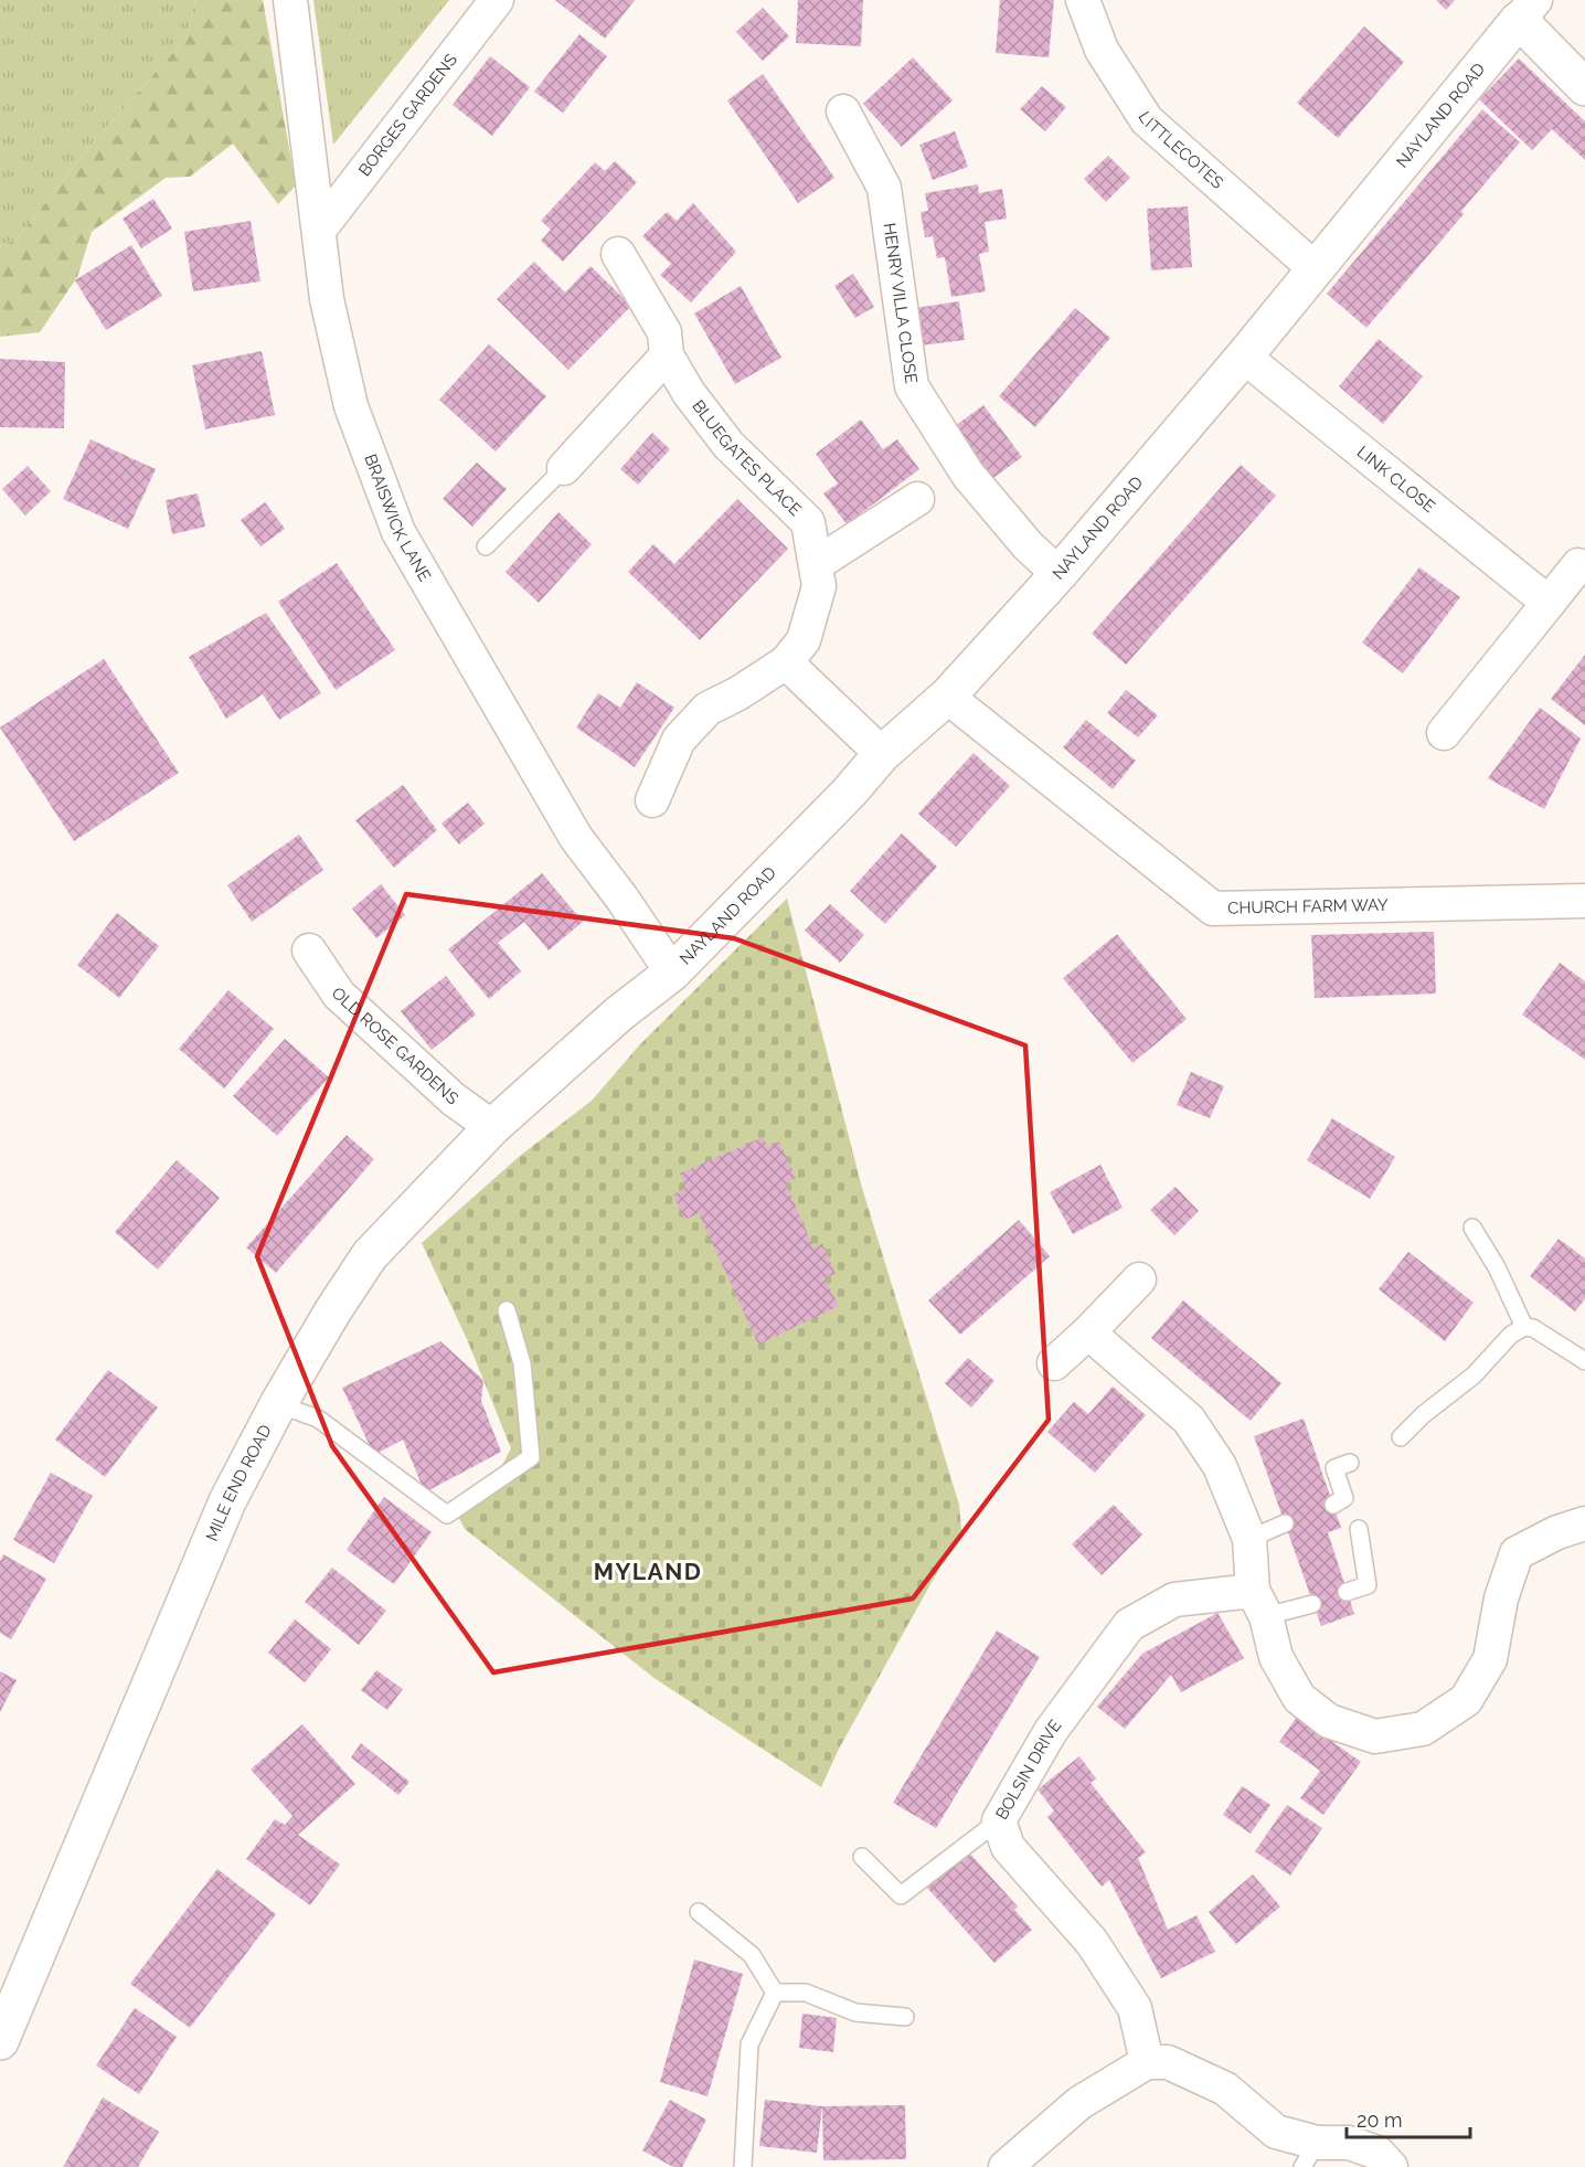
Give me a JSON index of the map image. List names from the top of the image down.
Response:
{
  "streets": {
    "street": [
      "BORGES GARDENS",
      "NAYLAND ROAD",
      "LITTLECOTES",
      "HENRY VILLA CLOSE",
      "BLUEGATES PLACE",
      "LINK CLOSE",
      "BRAISWICK LANE",
      "CHURCH FARM WAY",
      "OLD ROSE GARDENS",
      "MILE END ROAD",
      "BOLSIN DRIVE"
    ]
  },
  "crossings": [
    ["BORGES GARDENS", "BRAISWICK LANE"],
    ["NAYLAND ROAD", "LITTLECOTES"],
    ["NAYLAND ROAD", "HENRY VILLA CLOSE"],
    ["NAYLAND ROAD", "LINK CLOSE"],
    ["NAYLAND ROAD", "BRAISWICK LANE"],
    ["NAYLAND ROAD", "CHURCH FARM WAY"],
    ["NAYLAND ROAD", "MILE END ROAD"],
    ["OLD ROSE GARDENS", "MILE END ROAD"]
  ],
  "districts": ["MYLAND"],
  "scale_bar": "20 m"
}
